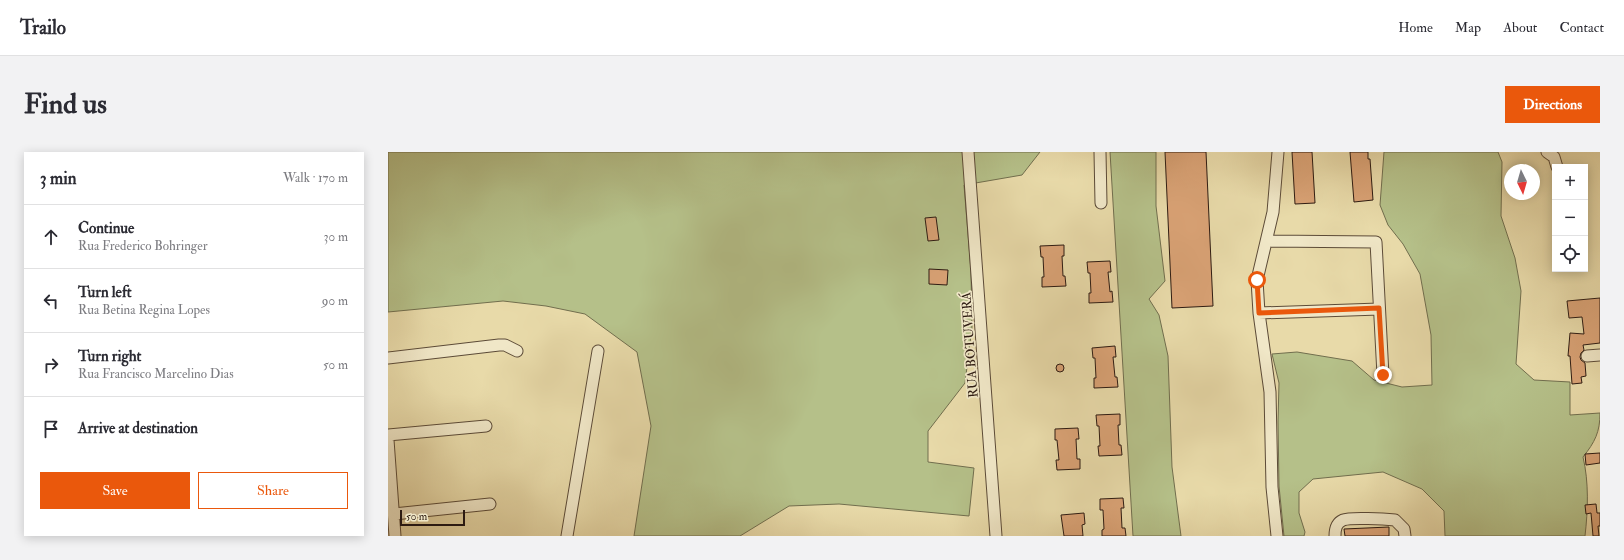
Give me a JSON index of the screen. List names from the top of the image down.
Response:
{
  "streets": {
    "street": ["RUA BOTUVERÁ"]
  },
  "scale_bar": "50 m",
  "north": "bottom",
  "page": {
    "header": "Trailo",
    "nav": [
      "Home",
      "Map",
      "About",
      "Contact"
    ],
    "buttons": [
      "Directions",
      ["Save", "Share"]
    ],
    "title": "Find us",
    "heading": ["3 min", "Walk · 170 m"],
    "map_buttons": ["+", "−"],
    "list": [
      ["Continue", "Rua Frederico Bohringer", "30 m"],
      ["Turn left", "Rua Betina Regina Lopes", "90 m"],
      ["Turn right", "Rua Francisco Marcelino Dias", "50 m"],
      "Arrive at destination"
    ],
    "scale": "50 m"
  }
}
